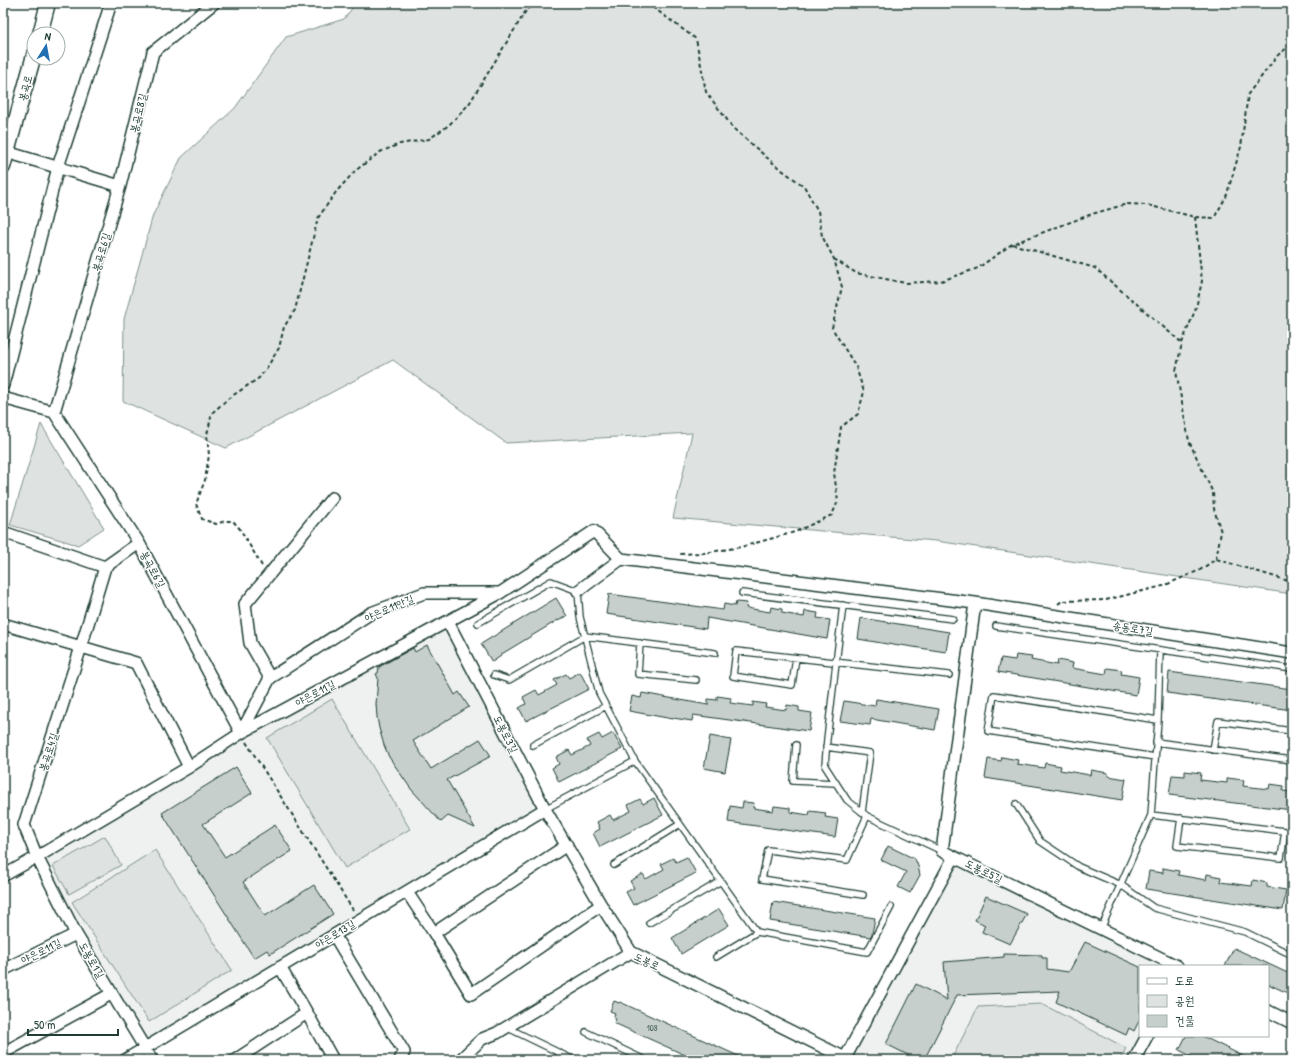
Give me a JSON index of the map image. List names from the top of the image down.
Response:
{
  "streets": {
    "street": [
      "봉곡로",
      "봉곡로8길",
      "봉곡로6길",
      "야은로11안길",
      "송동로7길",
      "야은로11길",
      "도봉로3길",
      "봉곡로4길",
      "도봉로5길",
      "야은로13길",
      "도봉로1길",
      "도봉로"
    ]
  },
  "crossings": [
    ["봉곡로8길", "봉곡로6길"],
    ["봉곡로6길", "야은로11안길"],
    ["봉곡로6길", "야은로11길"],
    ["야은로11안길", "야은로11길"],
    ["송동로7길", "야은로11길"],
    ["야은로11길", "도봉로3길"],
    ["야은로11길", "봉곡로4길"],
    ["야은로11길", "도봉로1길"],
    ["도봉로3길", "야은로13길"],
    ["도봉로3길", "도봉로"],
    ["봉곡로4길", "도봉로1길"],
    ["도봉로5길", "도봉로"],
    ["야은로13길", "도봉로1길"]
  ],
  "house_numbers": ["108"],
  "legend": ["도로", "공원", "건물"],
  "scale_bar": "50 m",
  "north": "top"
}
